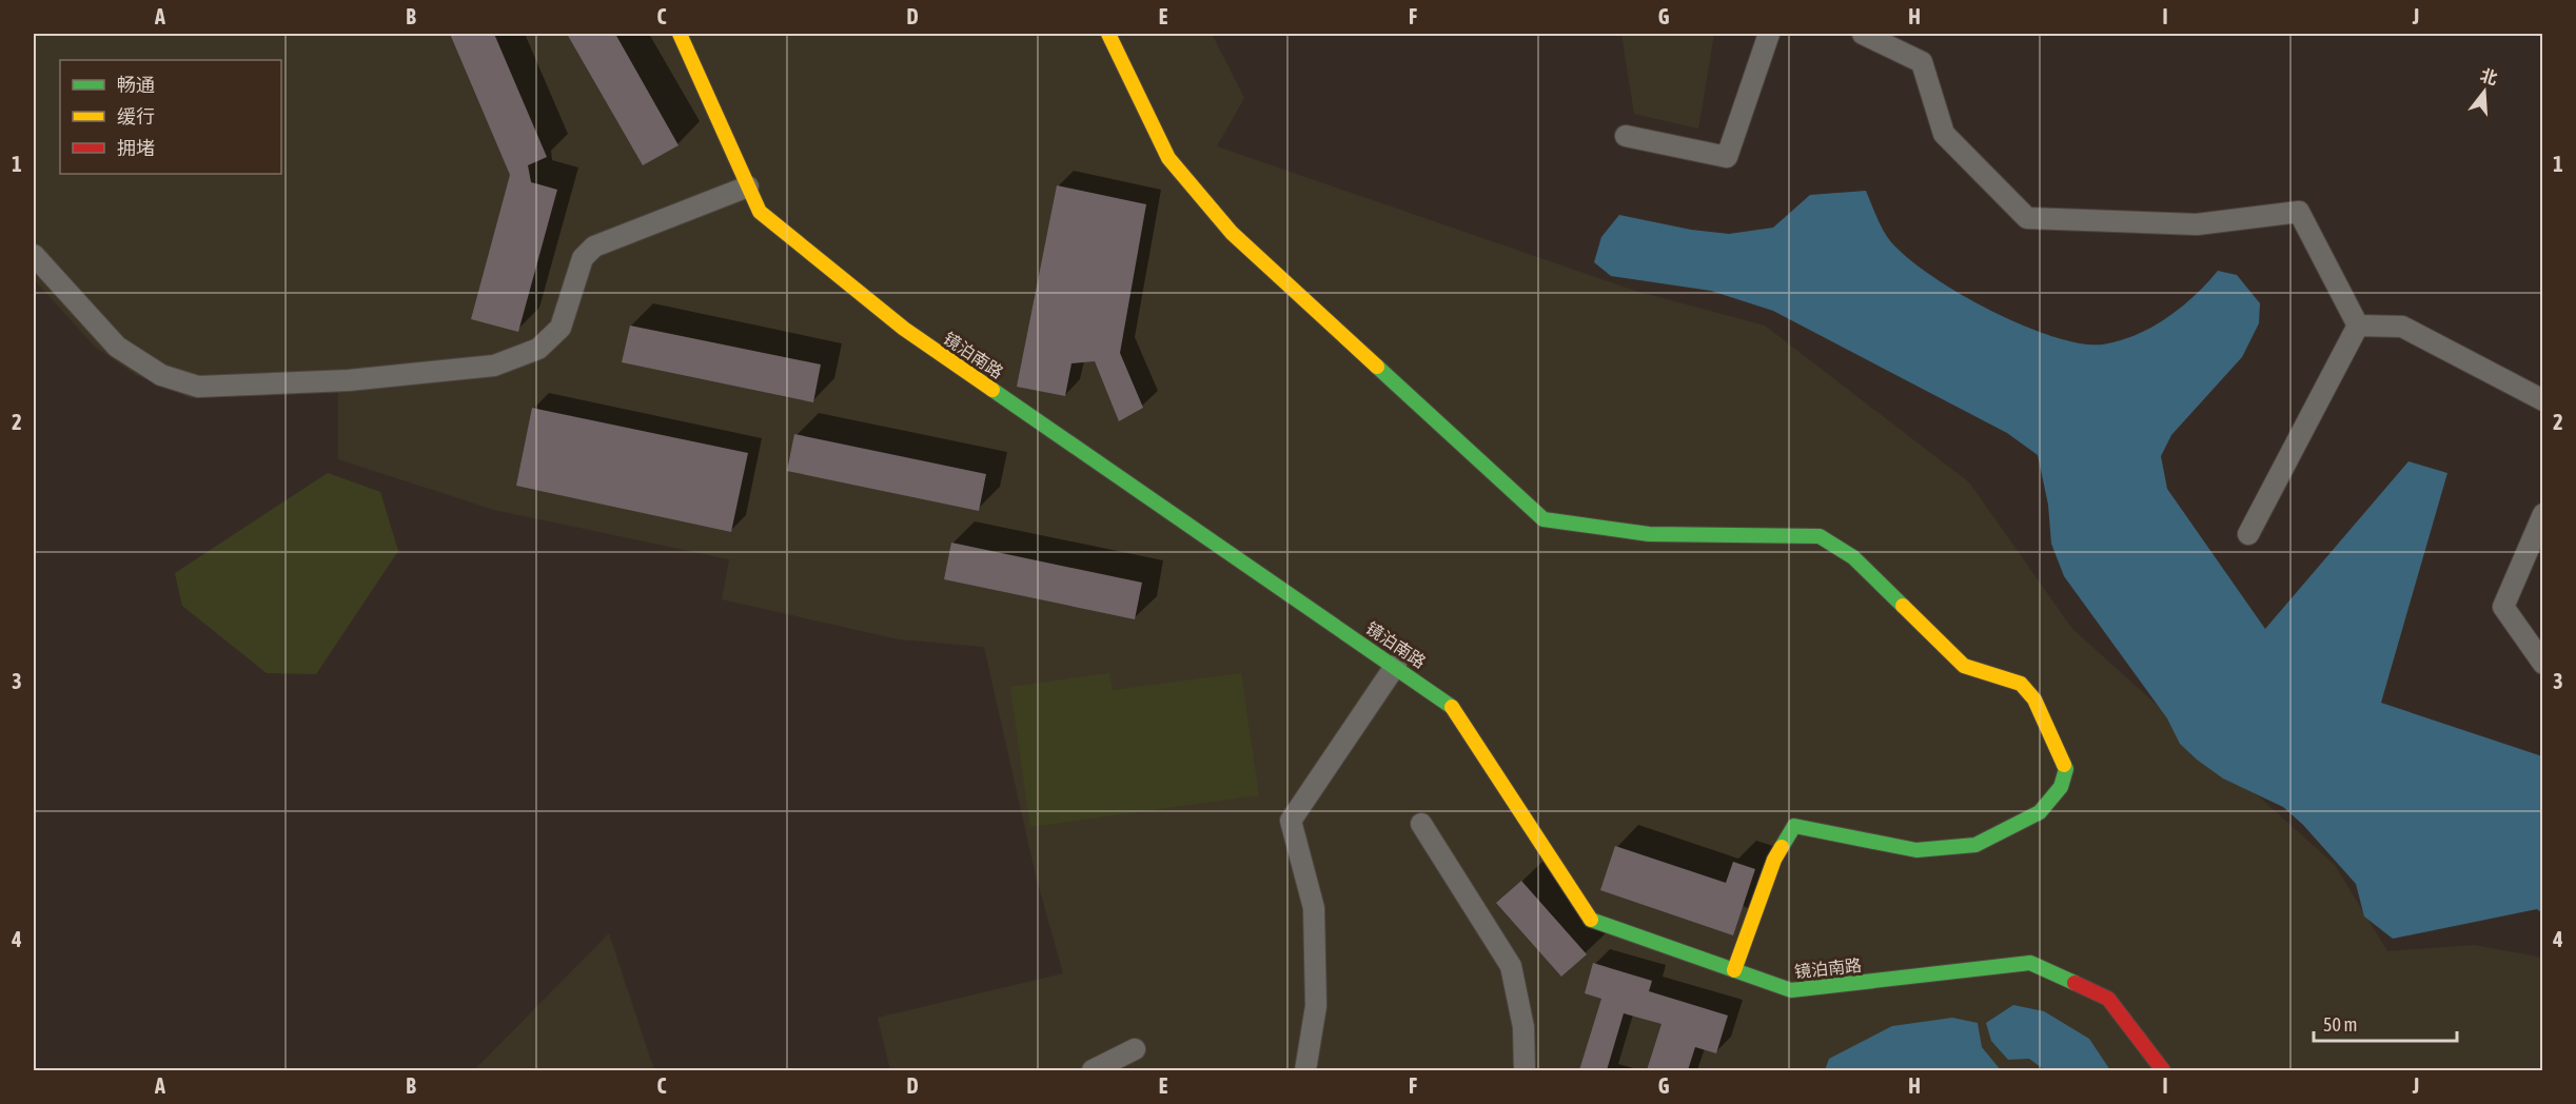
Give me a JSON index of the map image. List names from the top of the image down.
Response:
{
  "streets": {
    "street": ["镜泊南路"]
  },
  "legend": ["畅通", "缓行", "拥堵"],
  "scale_bar": "50 m",
  "north": "top",
  "grid": {
    "columns": [
      "A",
      "B",
      "C",
      "D",
      "E",
      "F",
      "G",
      "H",
      "I",
      "J"
    ],
    "rows": [
      "1",
      "2",
      "3",
      "4"
    ]
  }
}
